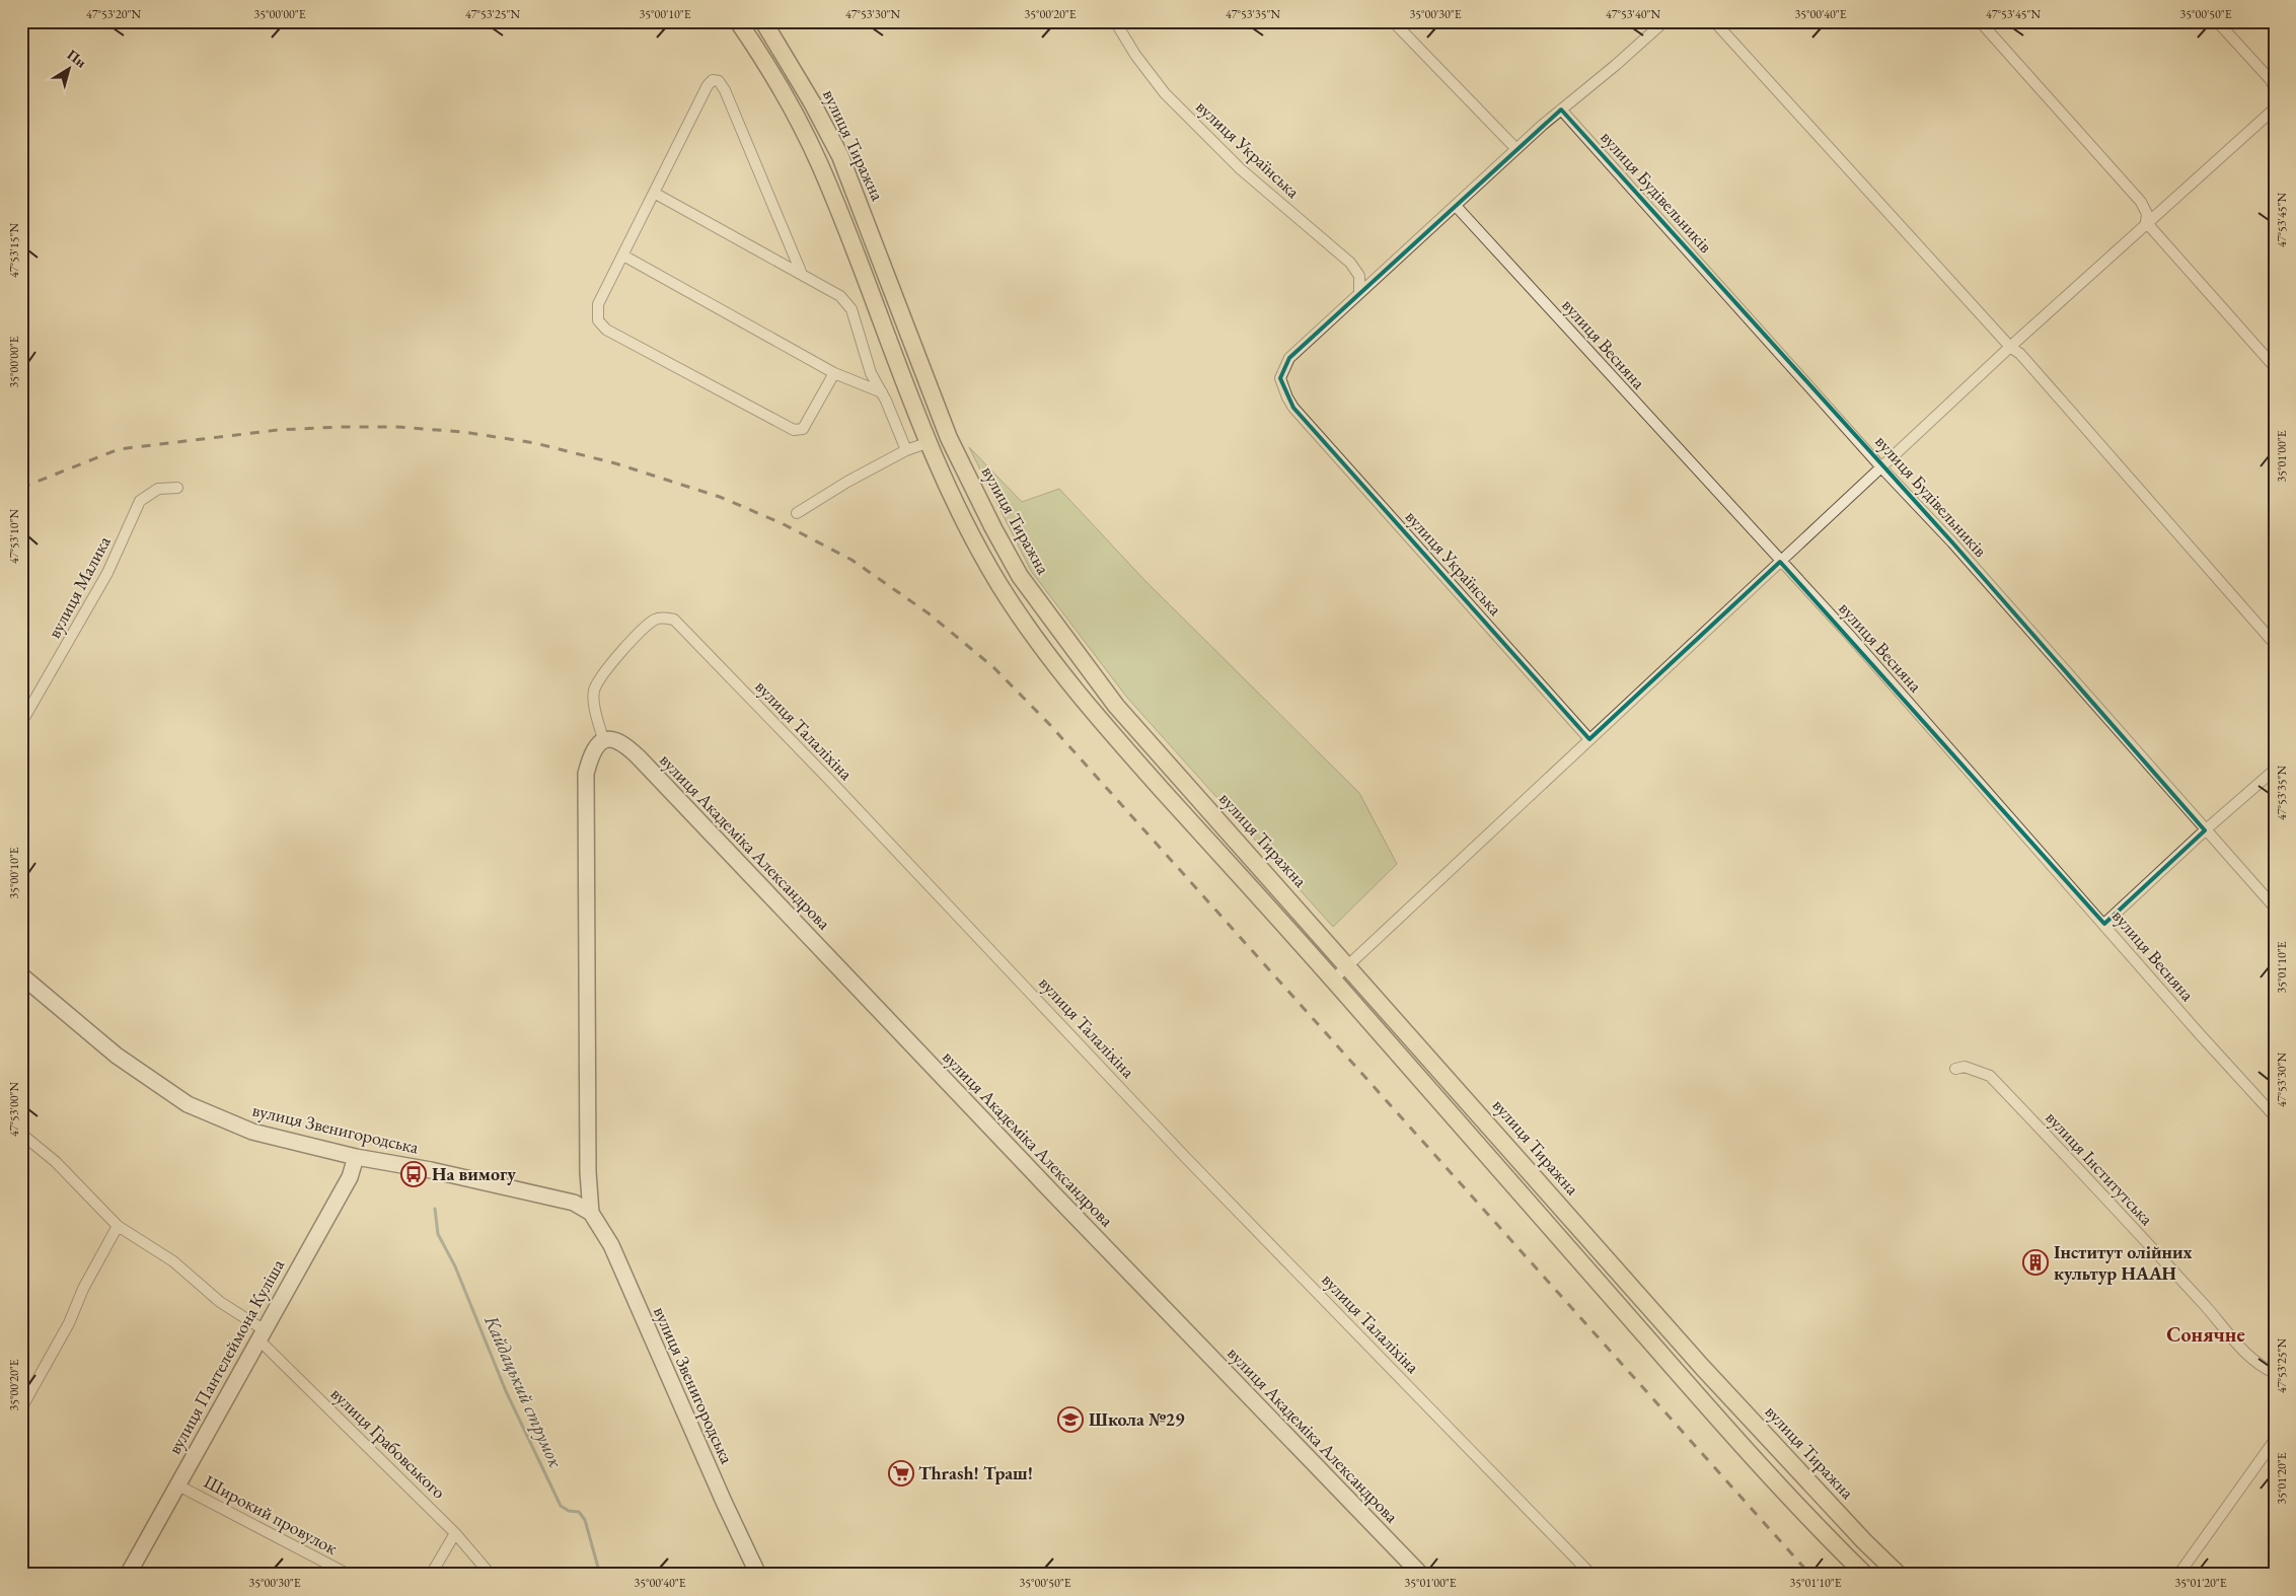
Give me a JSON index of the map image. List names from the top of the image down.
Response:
{
  "streets": {
    "main road": ["вулиця Тиражна"],
    "street": [
      "вулиця Українська",
      "вулиця Будівельників",
      "вулиця Весняна",
      "вулиця Малика",
      "вулиця Талаліхіна",
      "вулиця Академіка Александрова",
      "вулиця Звенигородська",
      "вулиця Інститутська",
      "вулиця Пантелеймона Куліша",
      "вулиця Грабовського",
      "Широкий провулок"
    ]
  },
  "crossings": [
    ["вулиця Українська", "вулиця Будівельників"],
    ["вулиця Українська", "вулиця Весняна"],
    ["вулиця Талаліхіна", "вулиця Академіка Александрова"],
    ["вулиця Талаліхіна", "вулиця Звенигородська"],
    ["вулиця Академіка Александрова", "вулиця Звенигородська"],
    ["вулиця Звенигородська", "вулиця Пантелеймона Куліша"],
    ["вулиця Пантелеймона Куліша", "вулиця Грабовського"],
    ["вулиця Пантелеймона Куліша", "Широкий провулок"]
  ],
  "districts": ["Сонячне"],
  "water": ["Кайдацький струмок"],
  "places": {
    "bus stop": ["На вимогу"],
    "building": ["Інститут олійних культур НААН"],
    "school or university": ["Школа №29"],
    "supermarket": ["Thrash! Траш!"]
  },
  "north": "top right",
  "coordinates": [
    "47°53'20\"N",
    "35°00'00\"E",
    "47°53'25\"N",
    "35°00'10\"E",
    "47°53'30\"N",
    "35°00'20\"E",
    "47°53'35\"N",
    "35°00'30\"E",
    "47°53'40\"N",
    "35°00'40\"E",
    "47°53'45\"N",
    "35°00'50\"E",
    "47°53'15\"N",
    "35°01'00\"E",
    "47°53'10\"N",
    "35°01'10\"E",
    "47°53'00\"N",
    "35°01'20\"E"
  ]
}
